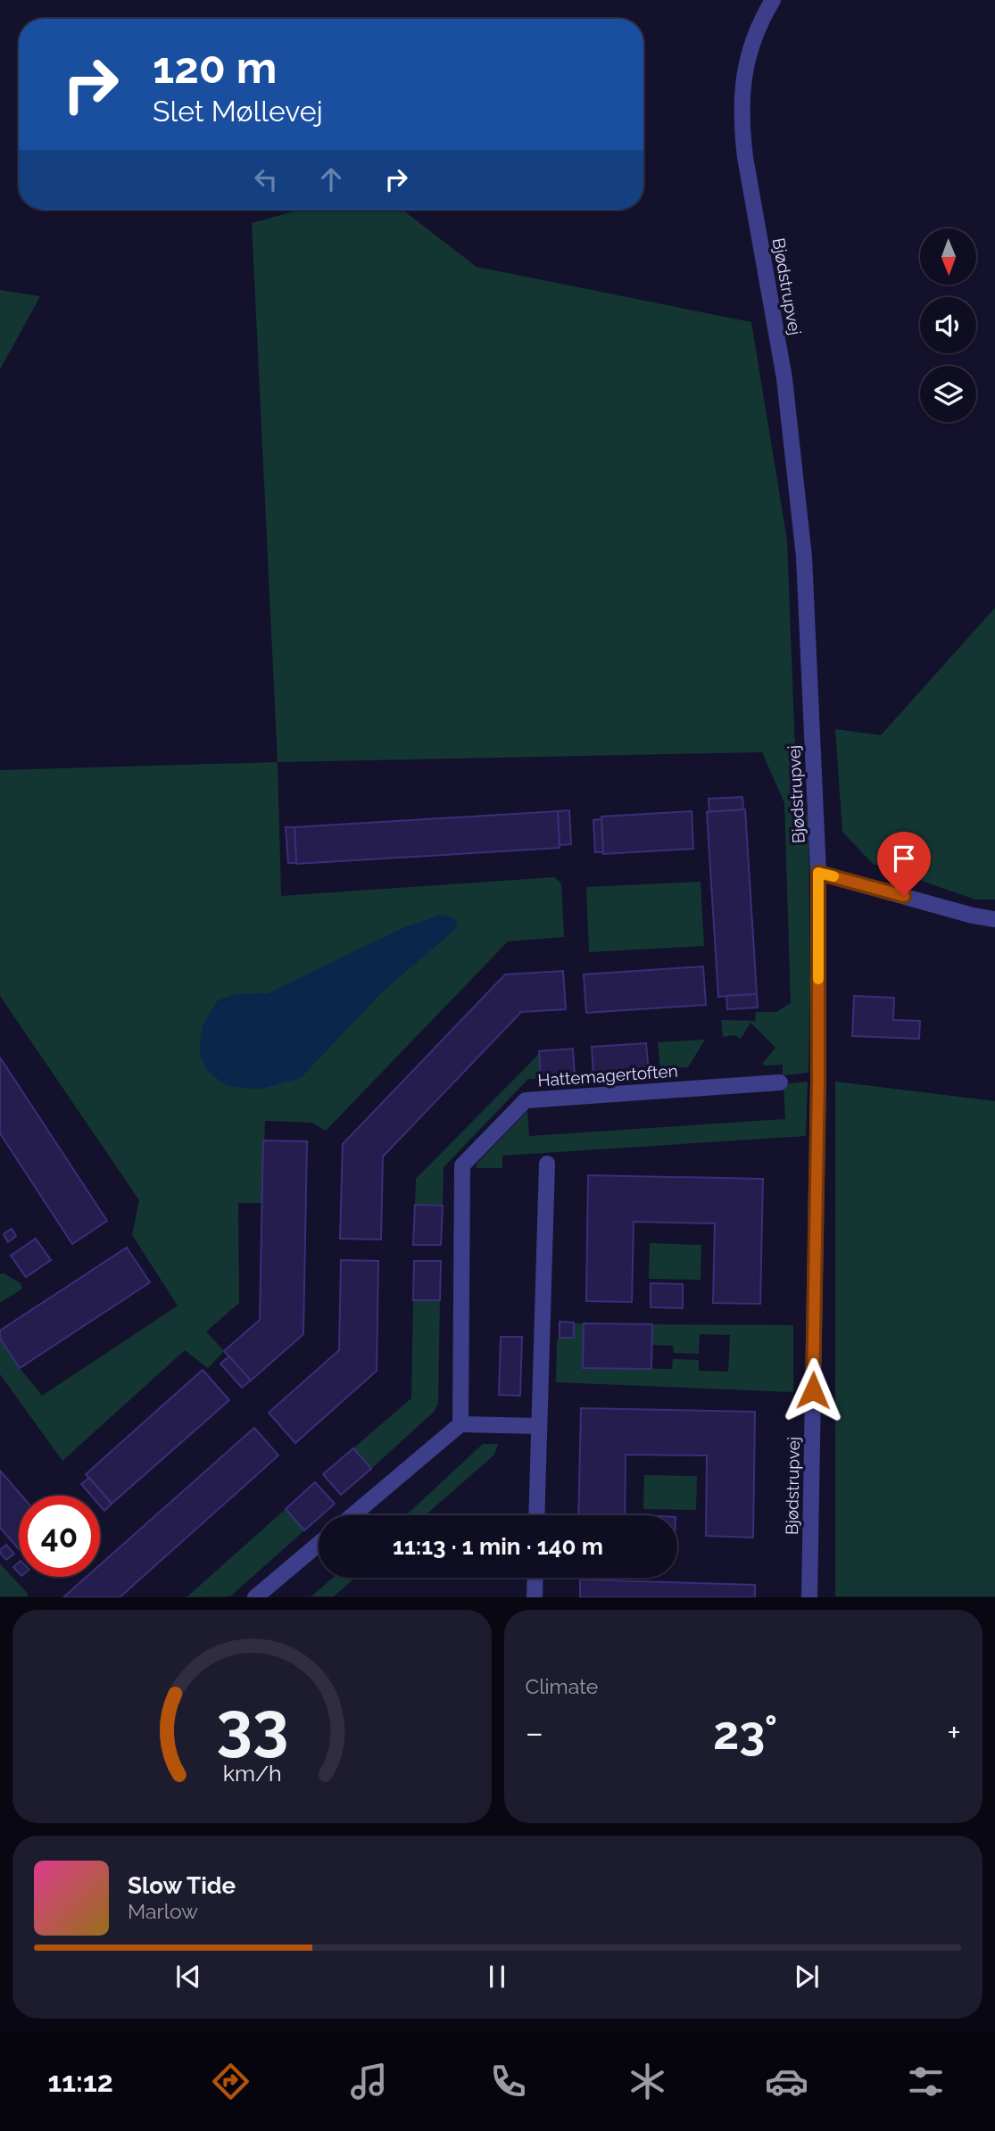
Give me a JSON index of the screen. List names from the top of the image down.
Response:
{
  "streets": {
    "street": ["Bjødstrupvej", "Hattemagertoften"]
  },
  "north": "bottom",
  "page": {
    "turn": ["120 m", "Slet Møllevej"],
    "limit": "40",
    "trip": "11:13 · 1 min · 140 m",
    "tile": "Climate",
    "heat": ["−", "23°", "+"],
    "song": ["Slow Tide", "Marlow"],
    "tabs": "11:12",
    "gauge": ["33", "km/h"]
  }
}
